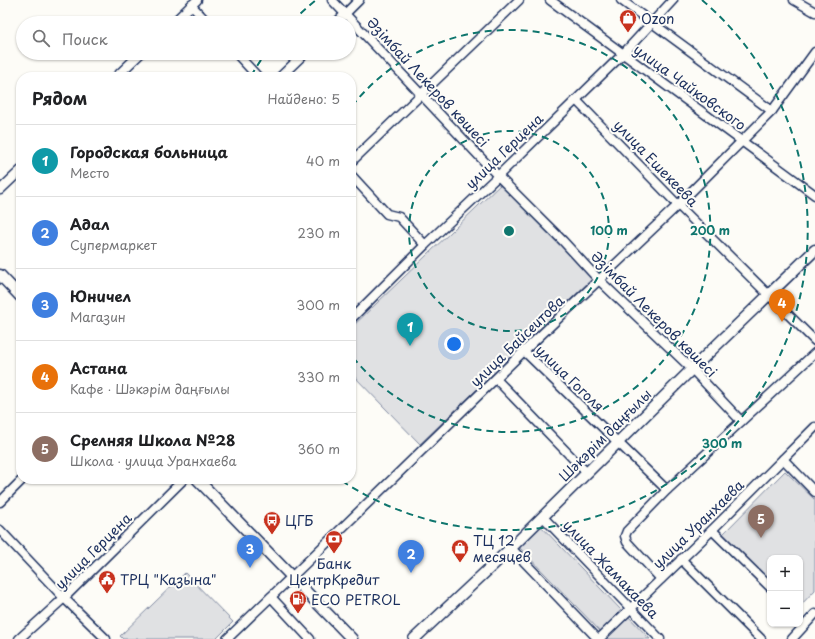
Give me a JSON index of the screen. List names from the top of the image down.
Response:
{
  "streets": {
    "main road": ["Шәкәрім даңғылы"],
    "street": [
      "Әзімбай Лекеров көшесі",
      "улица Чайковского",
      "улица Герцена",
      "улица Ешекеева",
      "улица Байсеитова",
      "улица Гоголя",
      "улица Уранхаева",
      "улица Жамакаева"
    ]
  },
  "crossings": [
    ["Әзімбай Лекеров көшесі", "улица Герцена"],
    ["Әзімбай Лекеров көшесі", "улица Байсеитова"],
    ["Әзімбай Лекеров көшесі", "Шәкәрім даңғылы"],
    ["улица Чайковского", "улица Герцена"],
    ["улица Чайковского", "улица Байсеитова"],
    ["улица Герцена", "улица Ешекеева"],
    ["улица Ешекеева", "улица Байсеитова"],
    ["улица Ешекеева", "Шәкәрім даңғылы"],
    ["улица Байсеитова", "улица Гоголя"],
    ["улица Гоголя", "Шәкәрім даңғылы"],
    ["Шәкәрім даңғылы", "улица Жамакаева"],
    ["улица Уранхаева", "улица Жамакаева"]
  ],
  "places": {
    "shop": ["Ozon", "ТЦ 12 месяцев"],
    "bus stop": ["ЦГБ"],
    "bank": ["Банк ЦентрКредит"],
    "public building": ["ТРЦ \"Казына\""],
    "fuel station": ["ECO PETROL"]
  },
  "page": {
    "search": "Поиск",
    "heading": ["Рядом", "Найдено: 5"],
    "list": [
      {
        "mark": "1",
        "name": "Городская больница",
        "note": "Место",
        "value": "40 m"
      },
      {
        "mark": "2",
        "name": "Адал",
        "note": "Супермаркет",
        "value": "230 m"
      },
      {
        "mark": "3",
        "name": "Юничел",
        "note": "Магазин",
        "value": "300 m"
      },
      {
        "mark": "4",
        "name": "Астана",
        "note": "Кафе · Шәкәрім даңғылы",
        "value": "330 m"
      },
      {
        "mark": "5",
        "name": "Срелняя Школа №28",
        "note": "Школа · улица Уранхаева",
        "value": "360 m"
      }
    ],
    "pins": [
      "4",
      "1",
      "5",
      "3",
      "2"
    ],
    "map_buttons": ["+", "−"]
  },
  "rings": ["100 m", "200 m", "300 m"]
}
